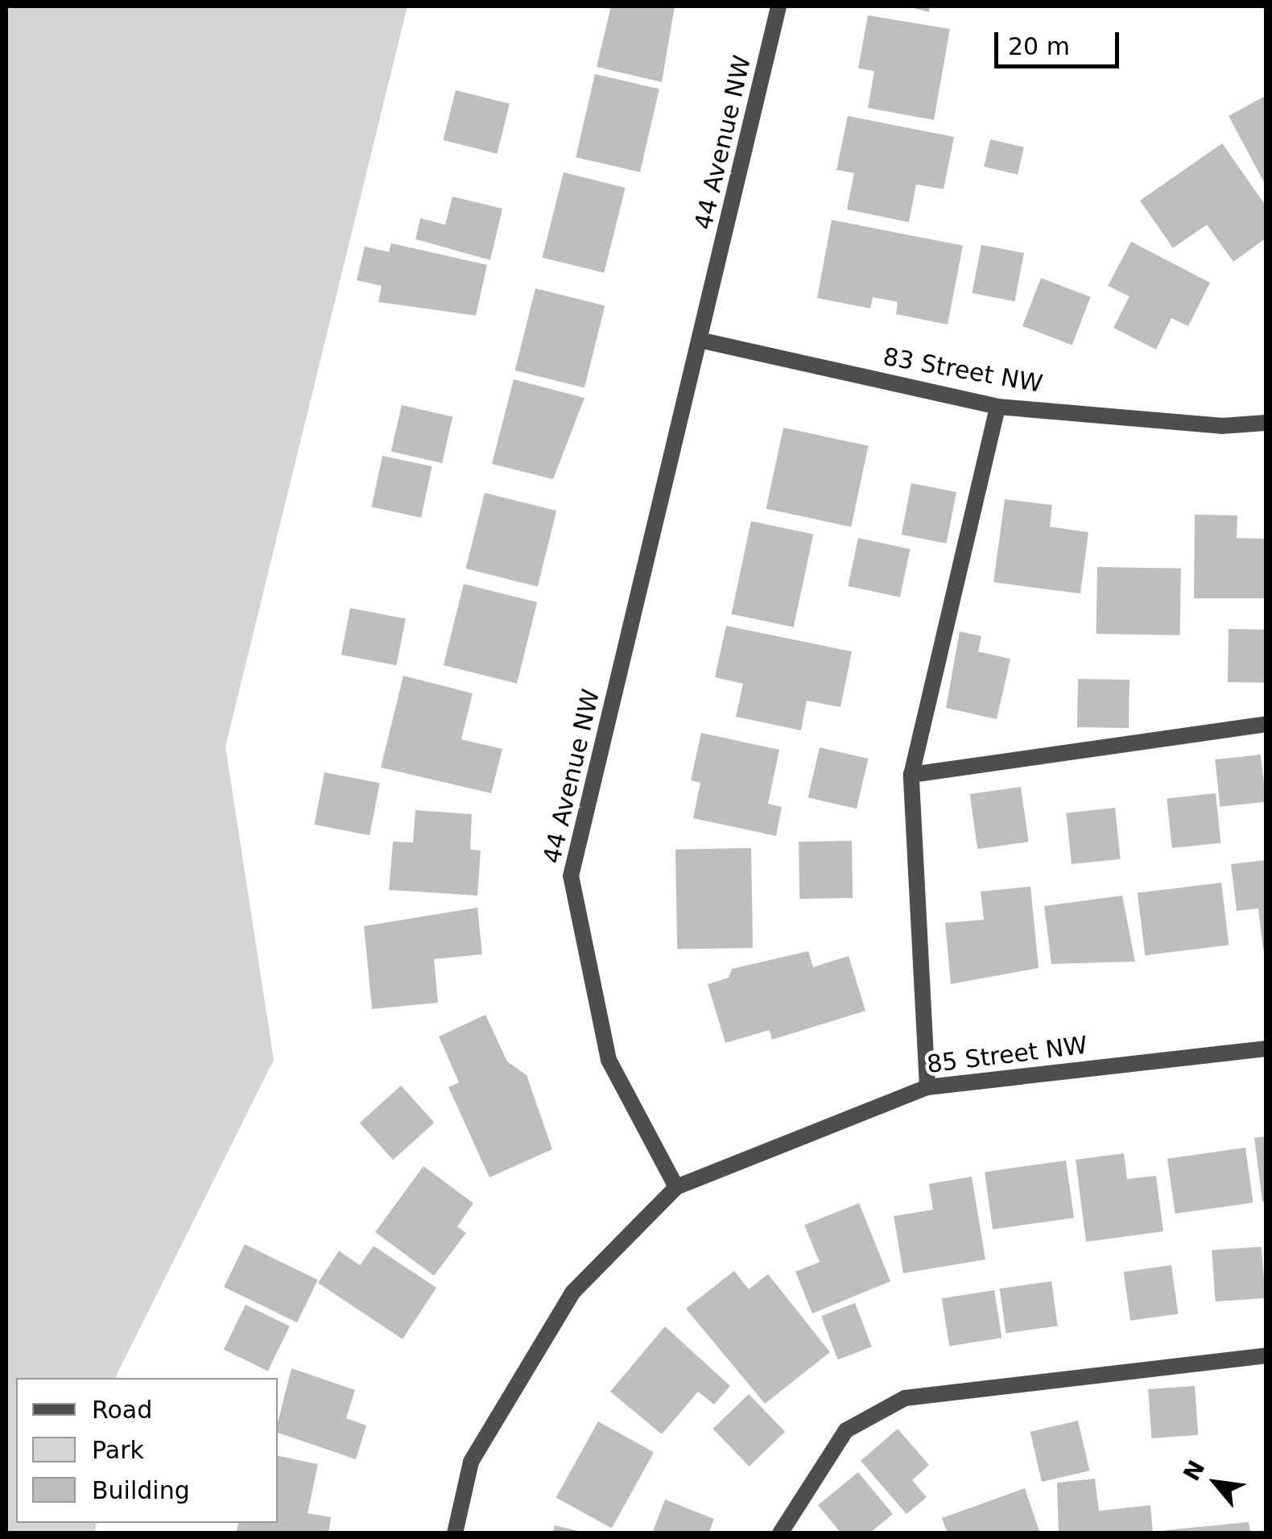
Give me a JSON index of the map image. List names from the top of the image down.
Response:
{
  "streets": {
    "street": ["44 Avenue NW", "83 Street NW", "85 Street NW"]
  },
  "crossings": [
    ["44 Avenue NW", "83 Street NW"],
    ["44 Avenue NW", "85 Street NW"]
  ],
  "legend": ["Road", "Park", "Building"],
  "scale_bar": "20 m",
  "north": "top left"
}
